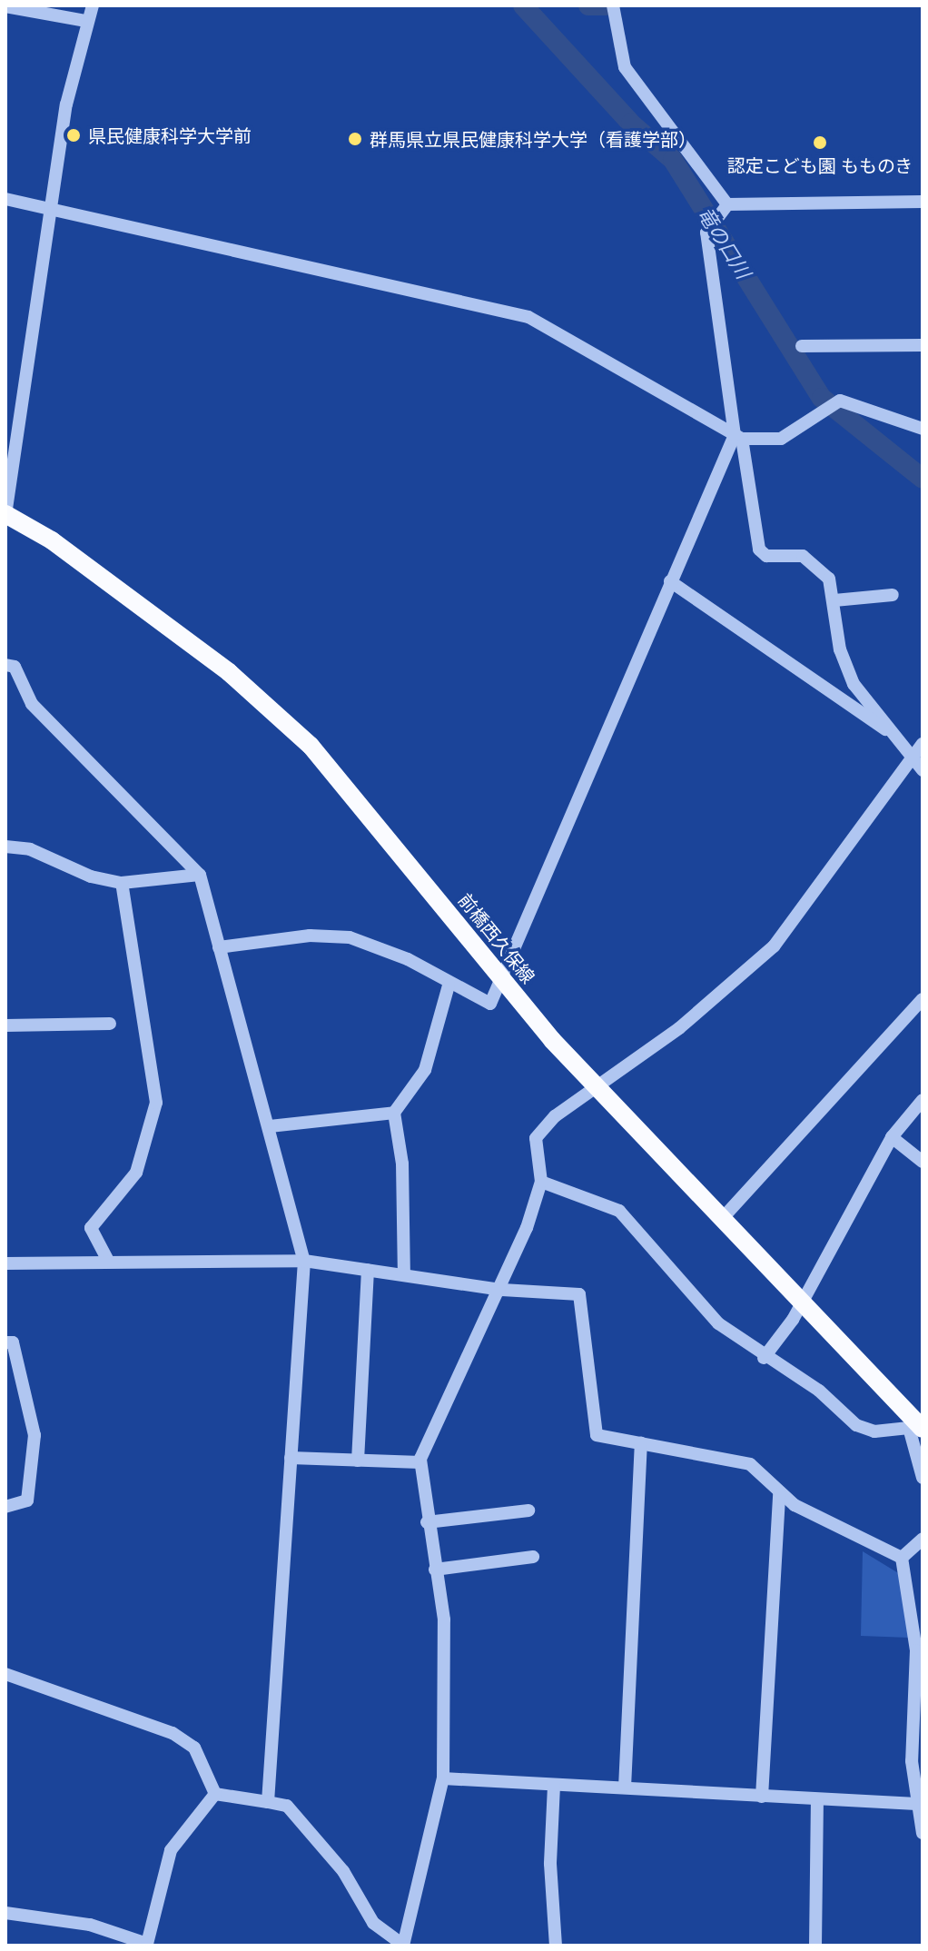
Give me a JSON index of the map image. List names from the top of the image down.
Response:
{
  "streets": {
    "main road": ["前橋西久保線"]
  },
  "water": ["竜の口川"],
  "places": ["県民健康科学大学前", "群馬県立県民健康科学大学（看護学部）", "認定こども園 もものき"]
}
